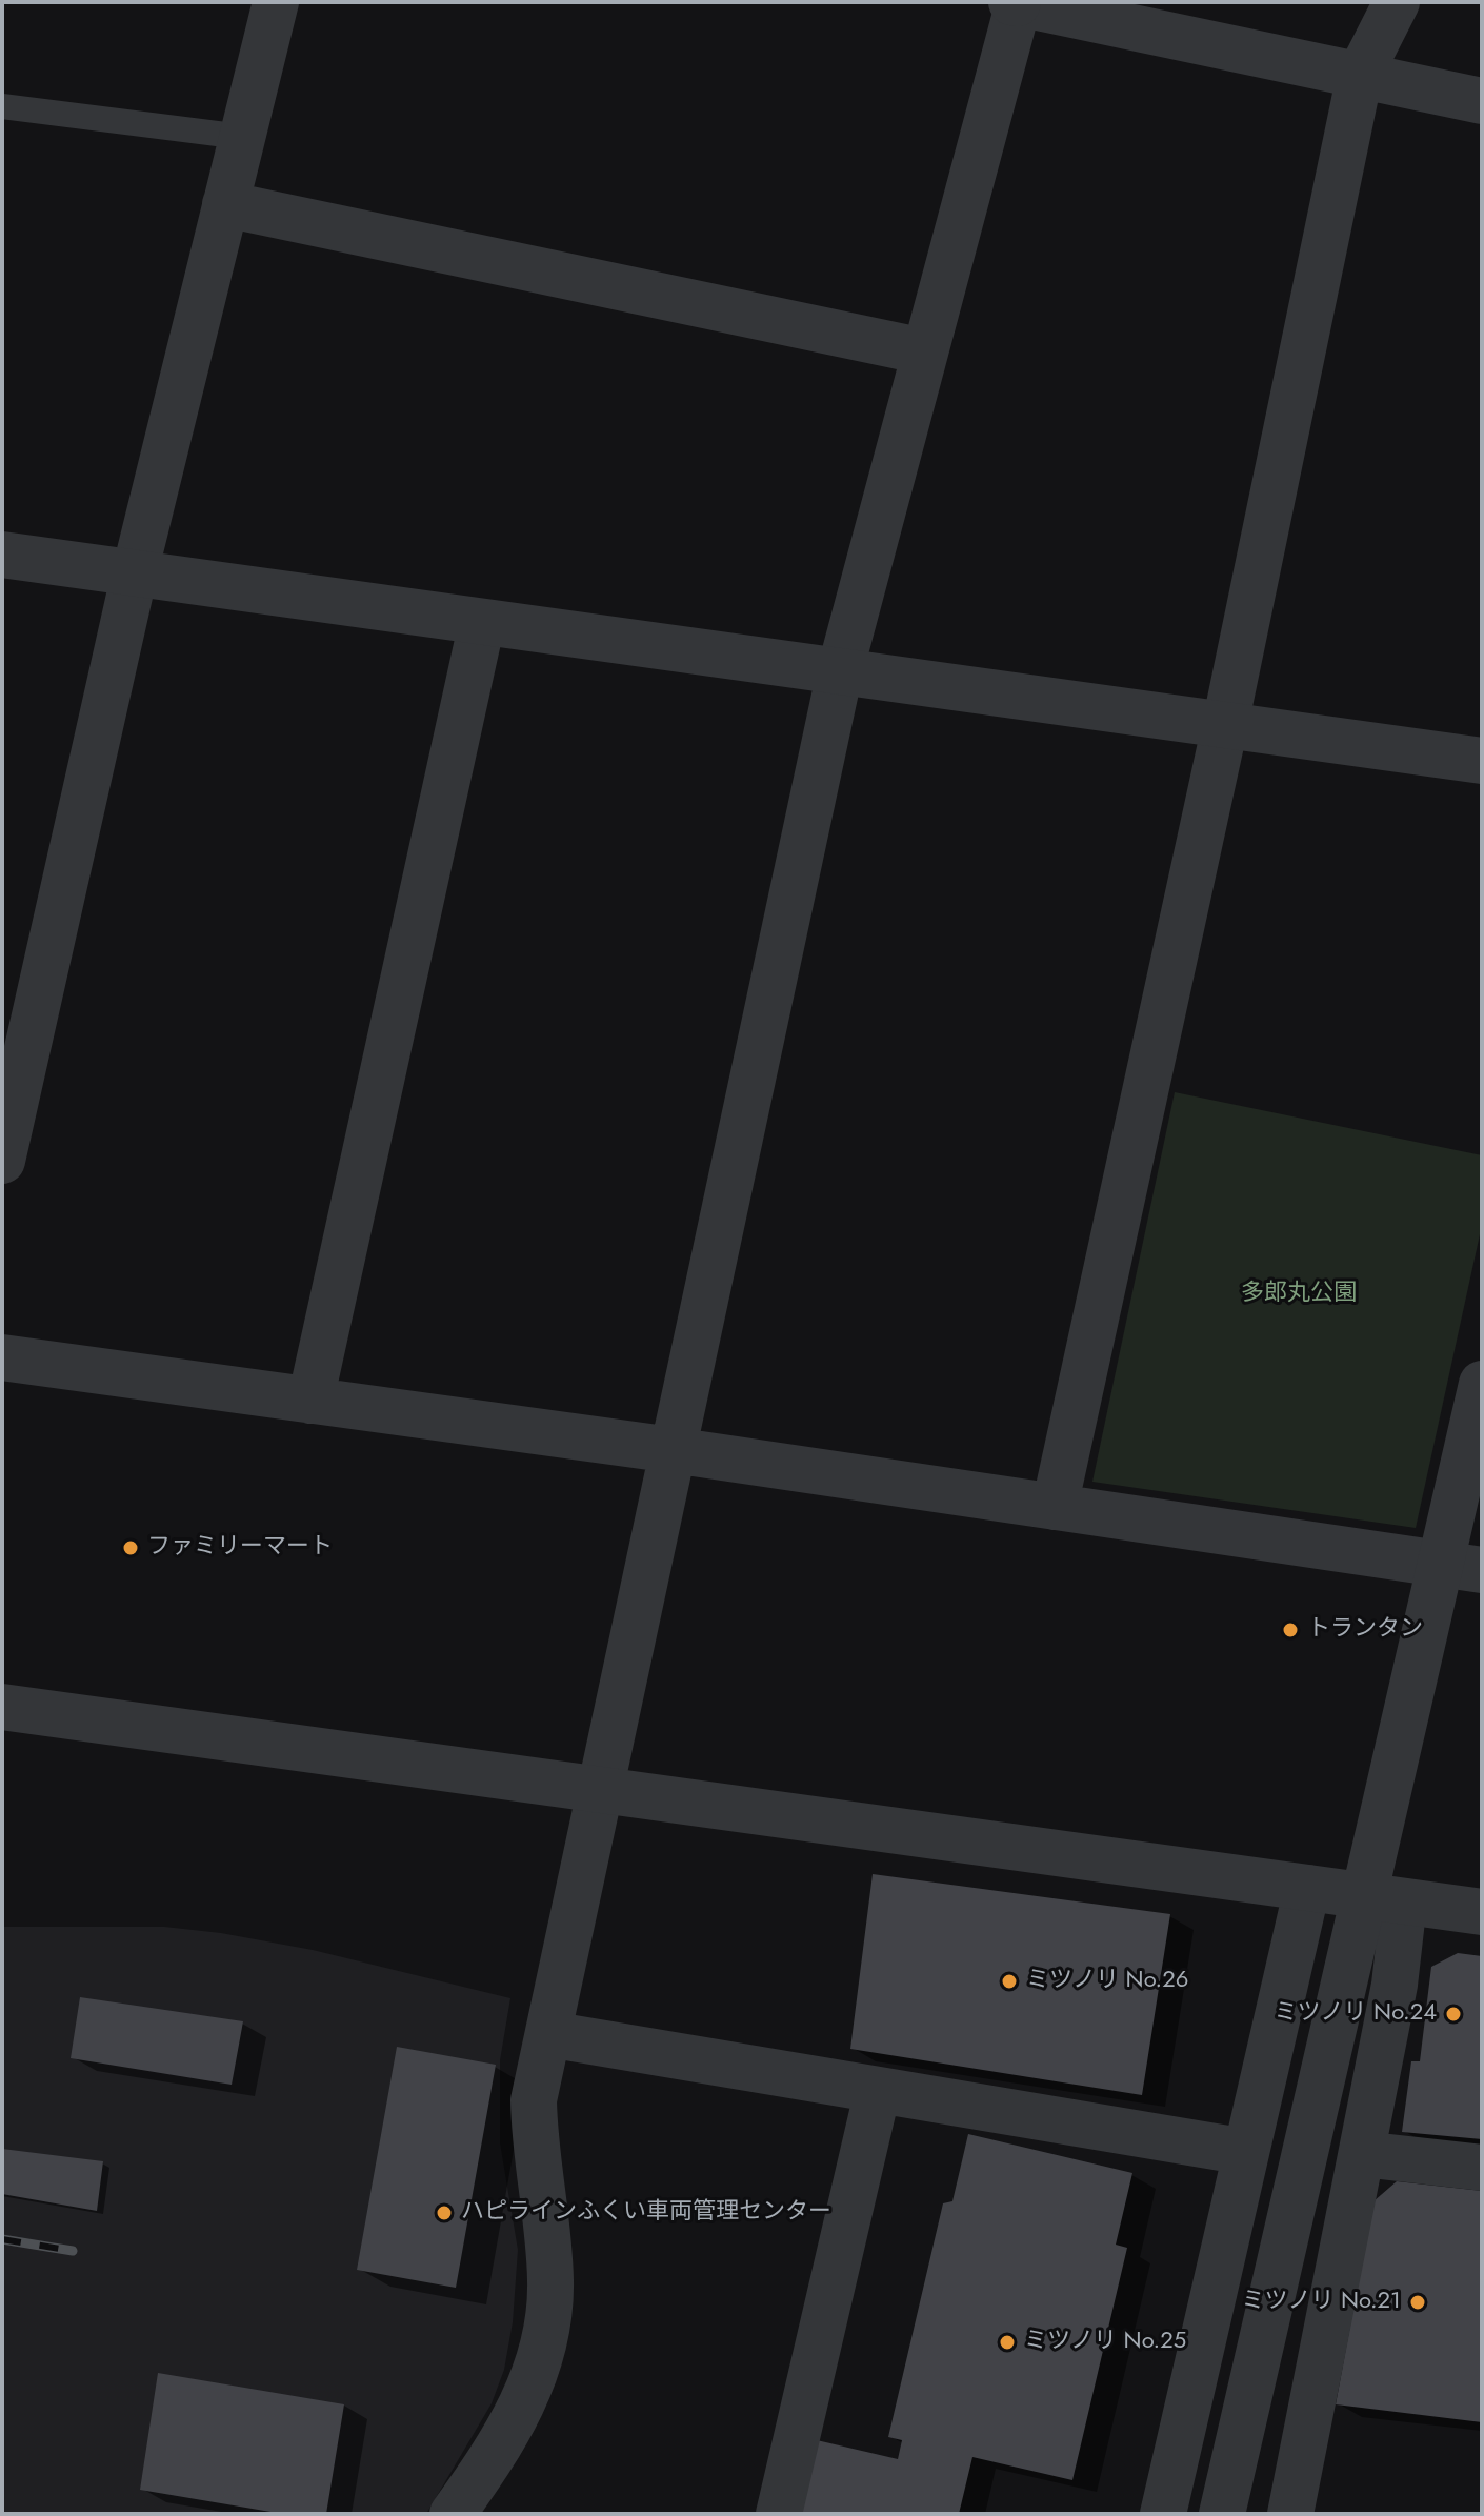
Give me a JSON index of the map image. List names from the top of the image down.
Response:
{
  "parks": ["多郎丸公園"],
  "places": [
    "ファミリーマート",
    "トランタン",
    "ミツノリ No.26",
    "ミツノリ No.24",
    "ハピラインふくい車両管理センター",
    "ミツノリ No.21",
    "ミツノリ No.25"
  ]
}
